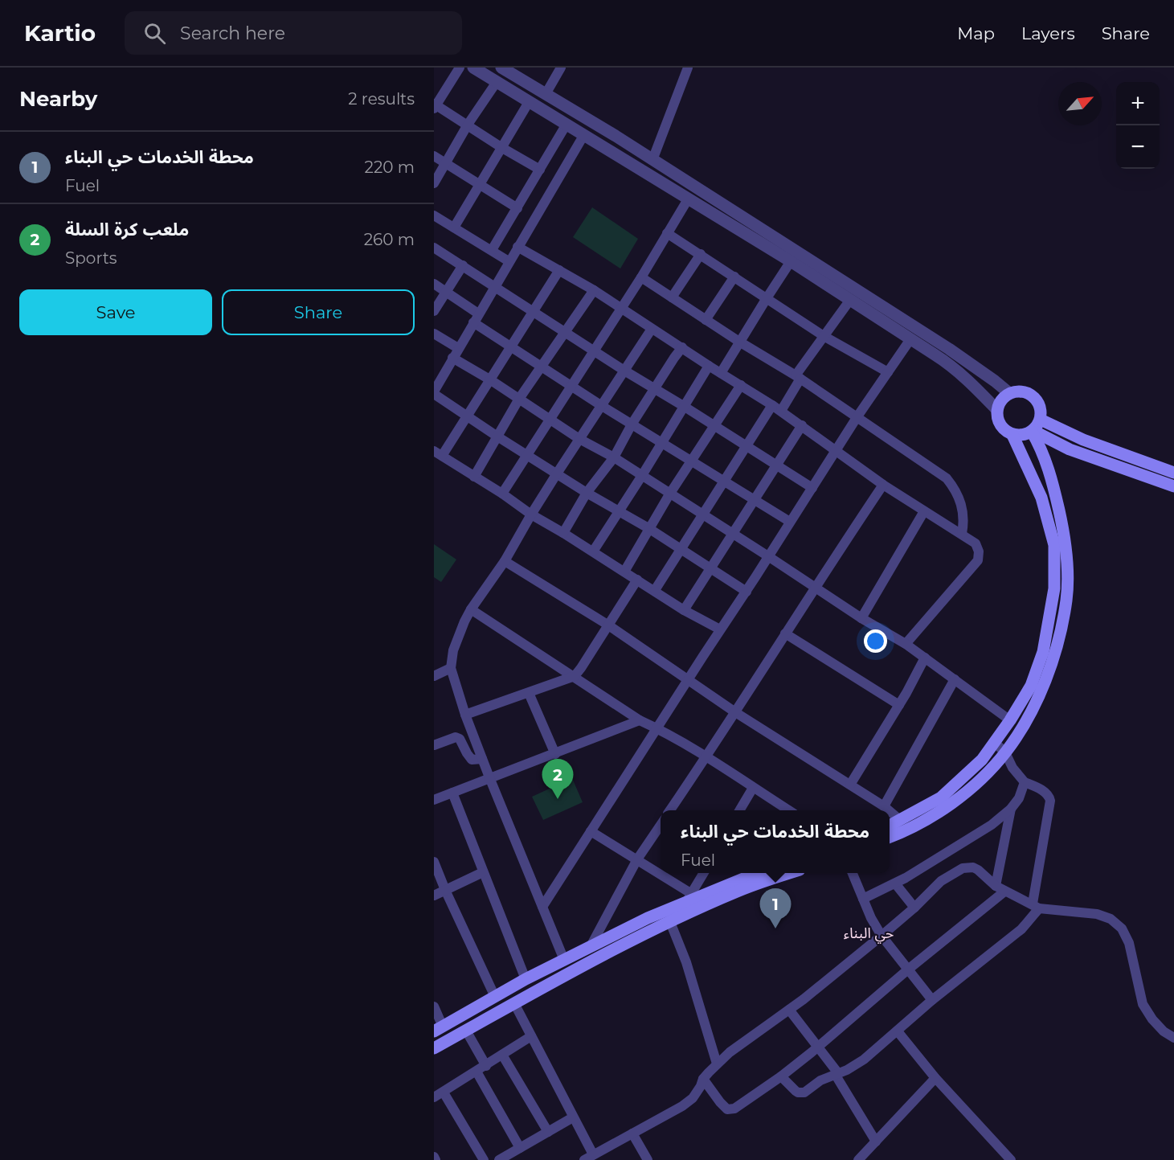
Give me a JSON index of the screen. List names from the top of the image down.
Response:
{
  "districts": ["حي البناء"],
  "north": "top right",
  "page": {
    "header": "Kartio",
    "search": "Search here",
    "nav": ["Map", "Layers", "Share"],
    "heading": ["Nearby", "2 results"],
    "map_buttons": ["+", "−"],
    "list": [
      {
        "mark": "1",
        "name": "محطة الخدمات حي البناء",
        "note": "Fuel",
        "value": "220 m"
      },
      {
        "mark": "2",
        "name": "ملعب كرة السلة",
        "note": "Sports",
        "value": "260 m"
      }
    ],
    "buttons": ["Save", "Share"],
    "pins": ["2", "1"],
    "popup": ["محطة الخدمات حي البناء", "Fuel"]
  }
}
